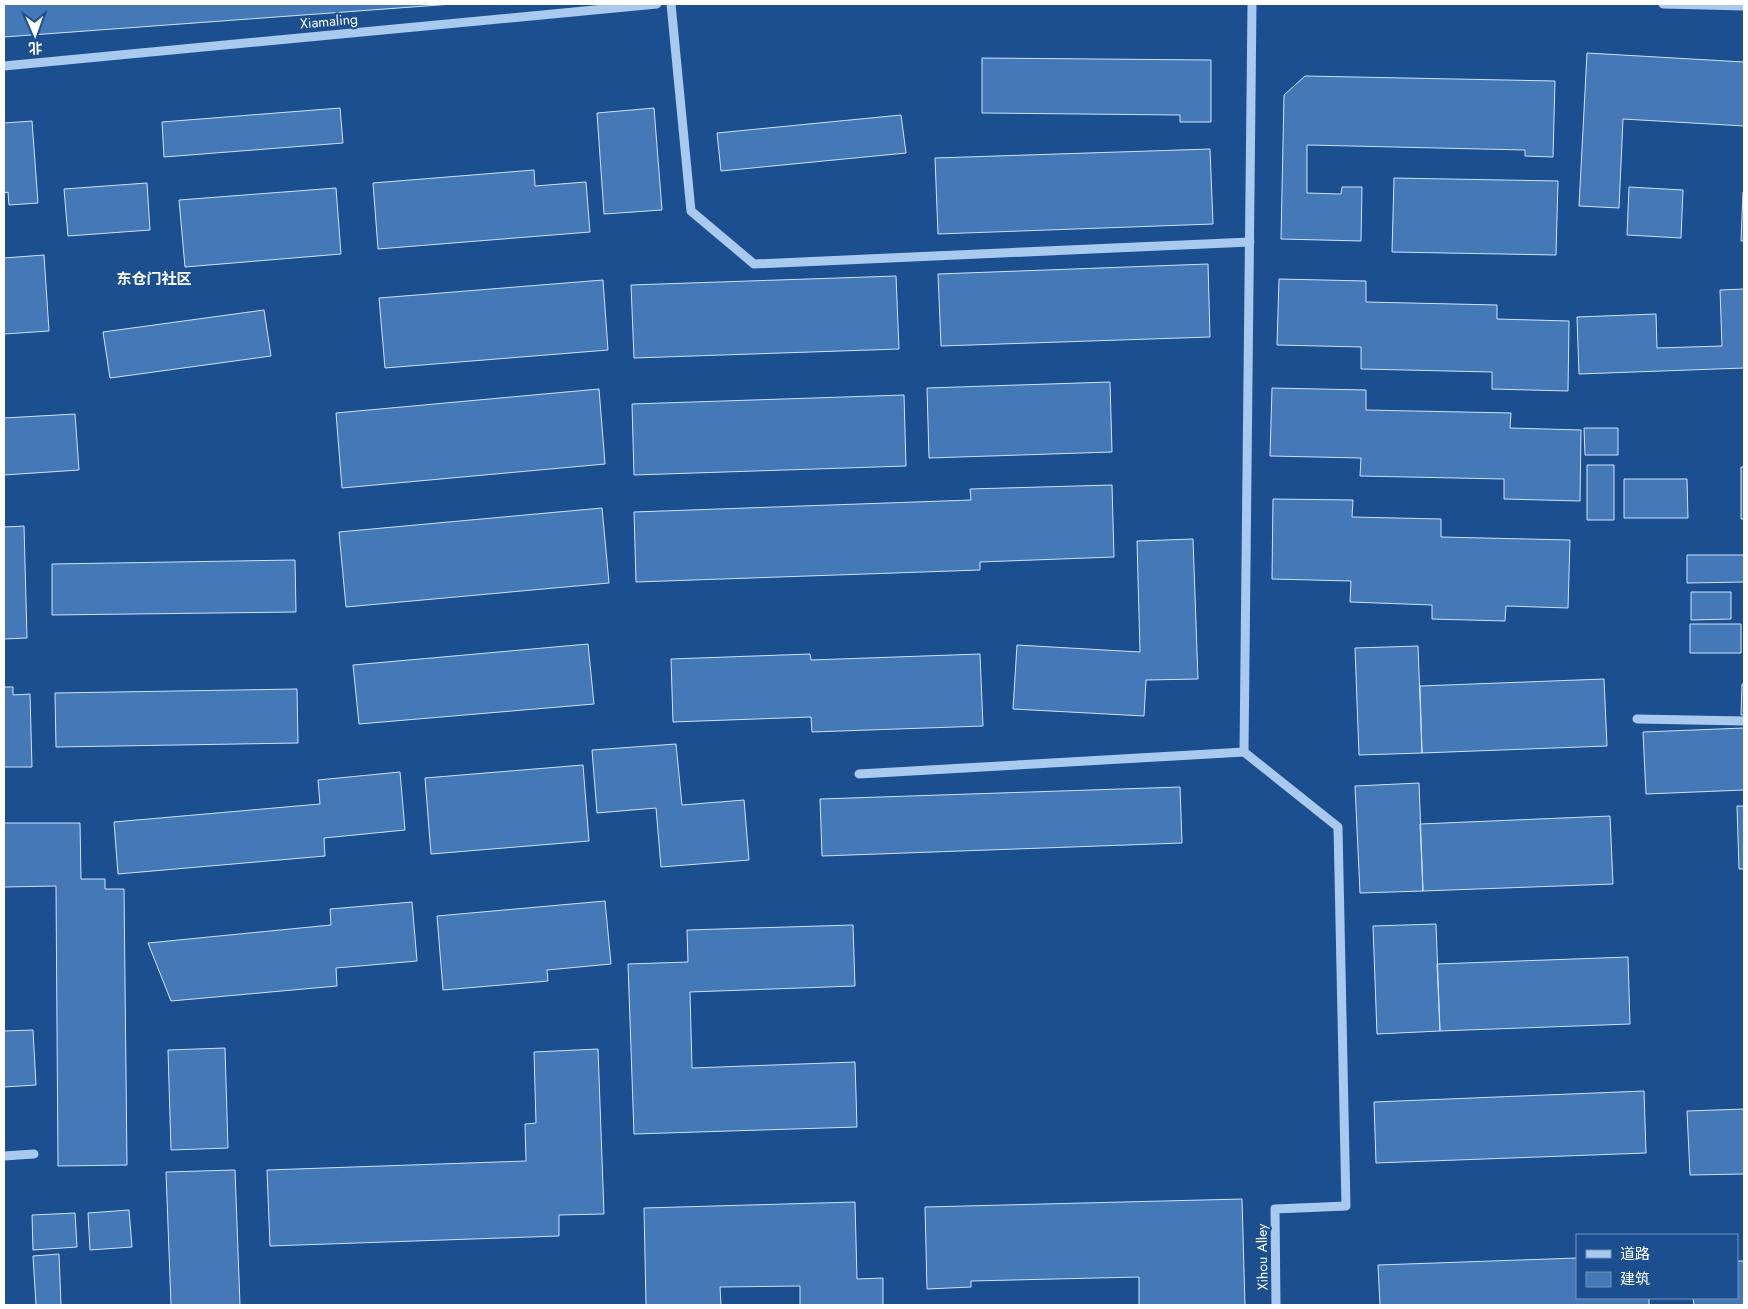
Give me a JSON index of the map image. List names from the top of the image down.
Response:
{
  "streets": {
    "street": ["Xiamaling", "Xihou Alley"]
  },
  "districts": ["东仓门社区"],
  "legend": ["道路", "建筑"],
  "north": "bottom"
}
